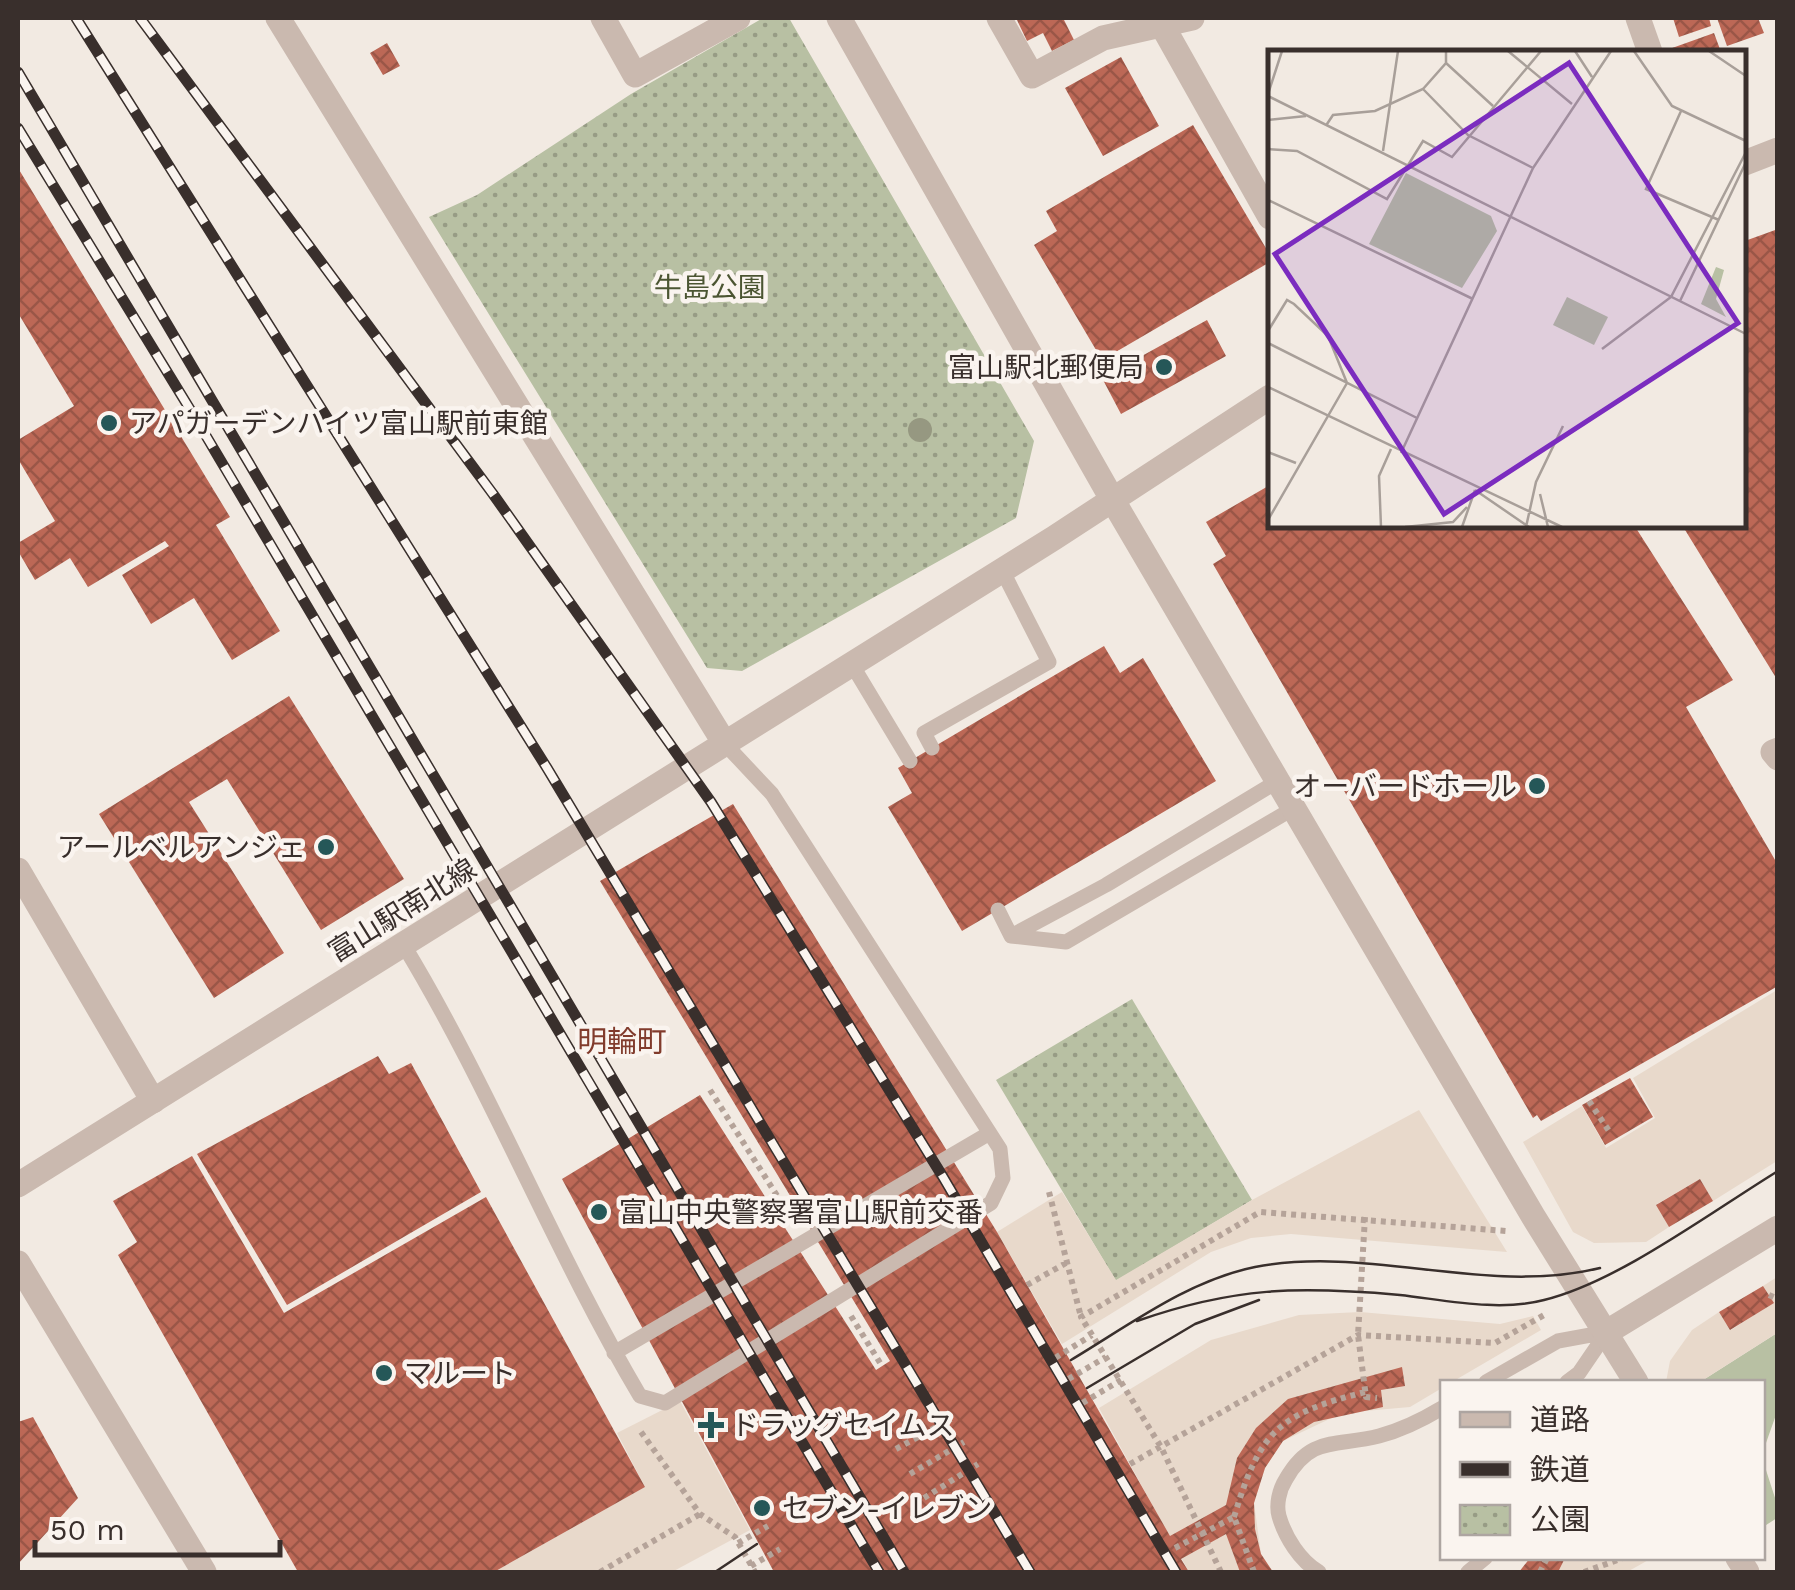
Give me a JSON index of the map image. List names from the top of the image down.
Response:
{
  "streets": {
    "street": ["富山駅南北線"]
  },
  "districts": ["明輪町"],
  "parks": ["牛島公園"],
  "places": {
    "other": [
      "富山駅北郵便局",
      "アパガーデンハイツ富山駅前東館",
      "オーバードホール",
      "アールベルアンジェ",
      "富山中央警察署富山駅前交番",
      "マルート",
      "セブン-イレブン"
    ],
    "health": ["ドラッグセイムス"]
  },
  "legend": ["道路", "鉄道", "公園"],
  "scale_bar": "50 m"
}
